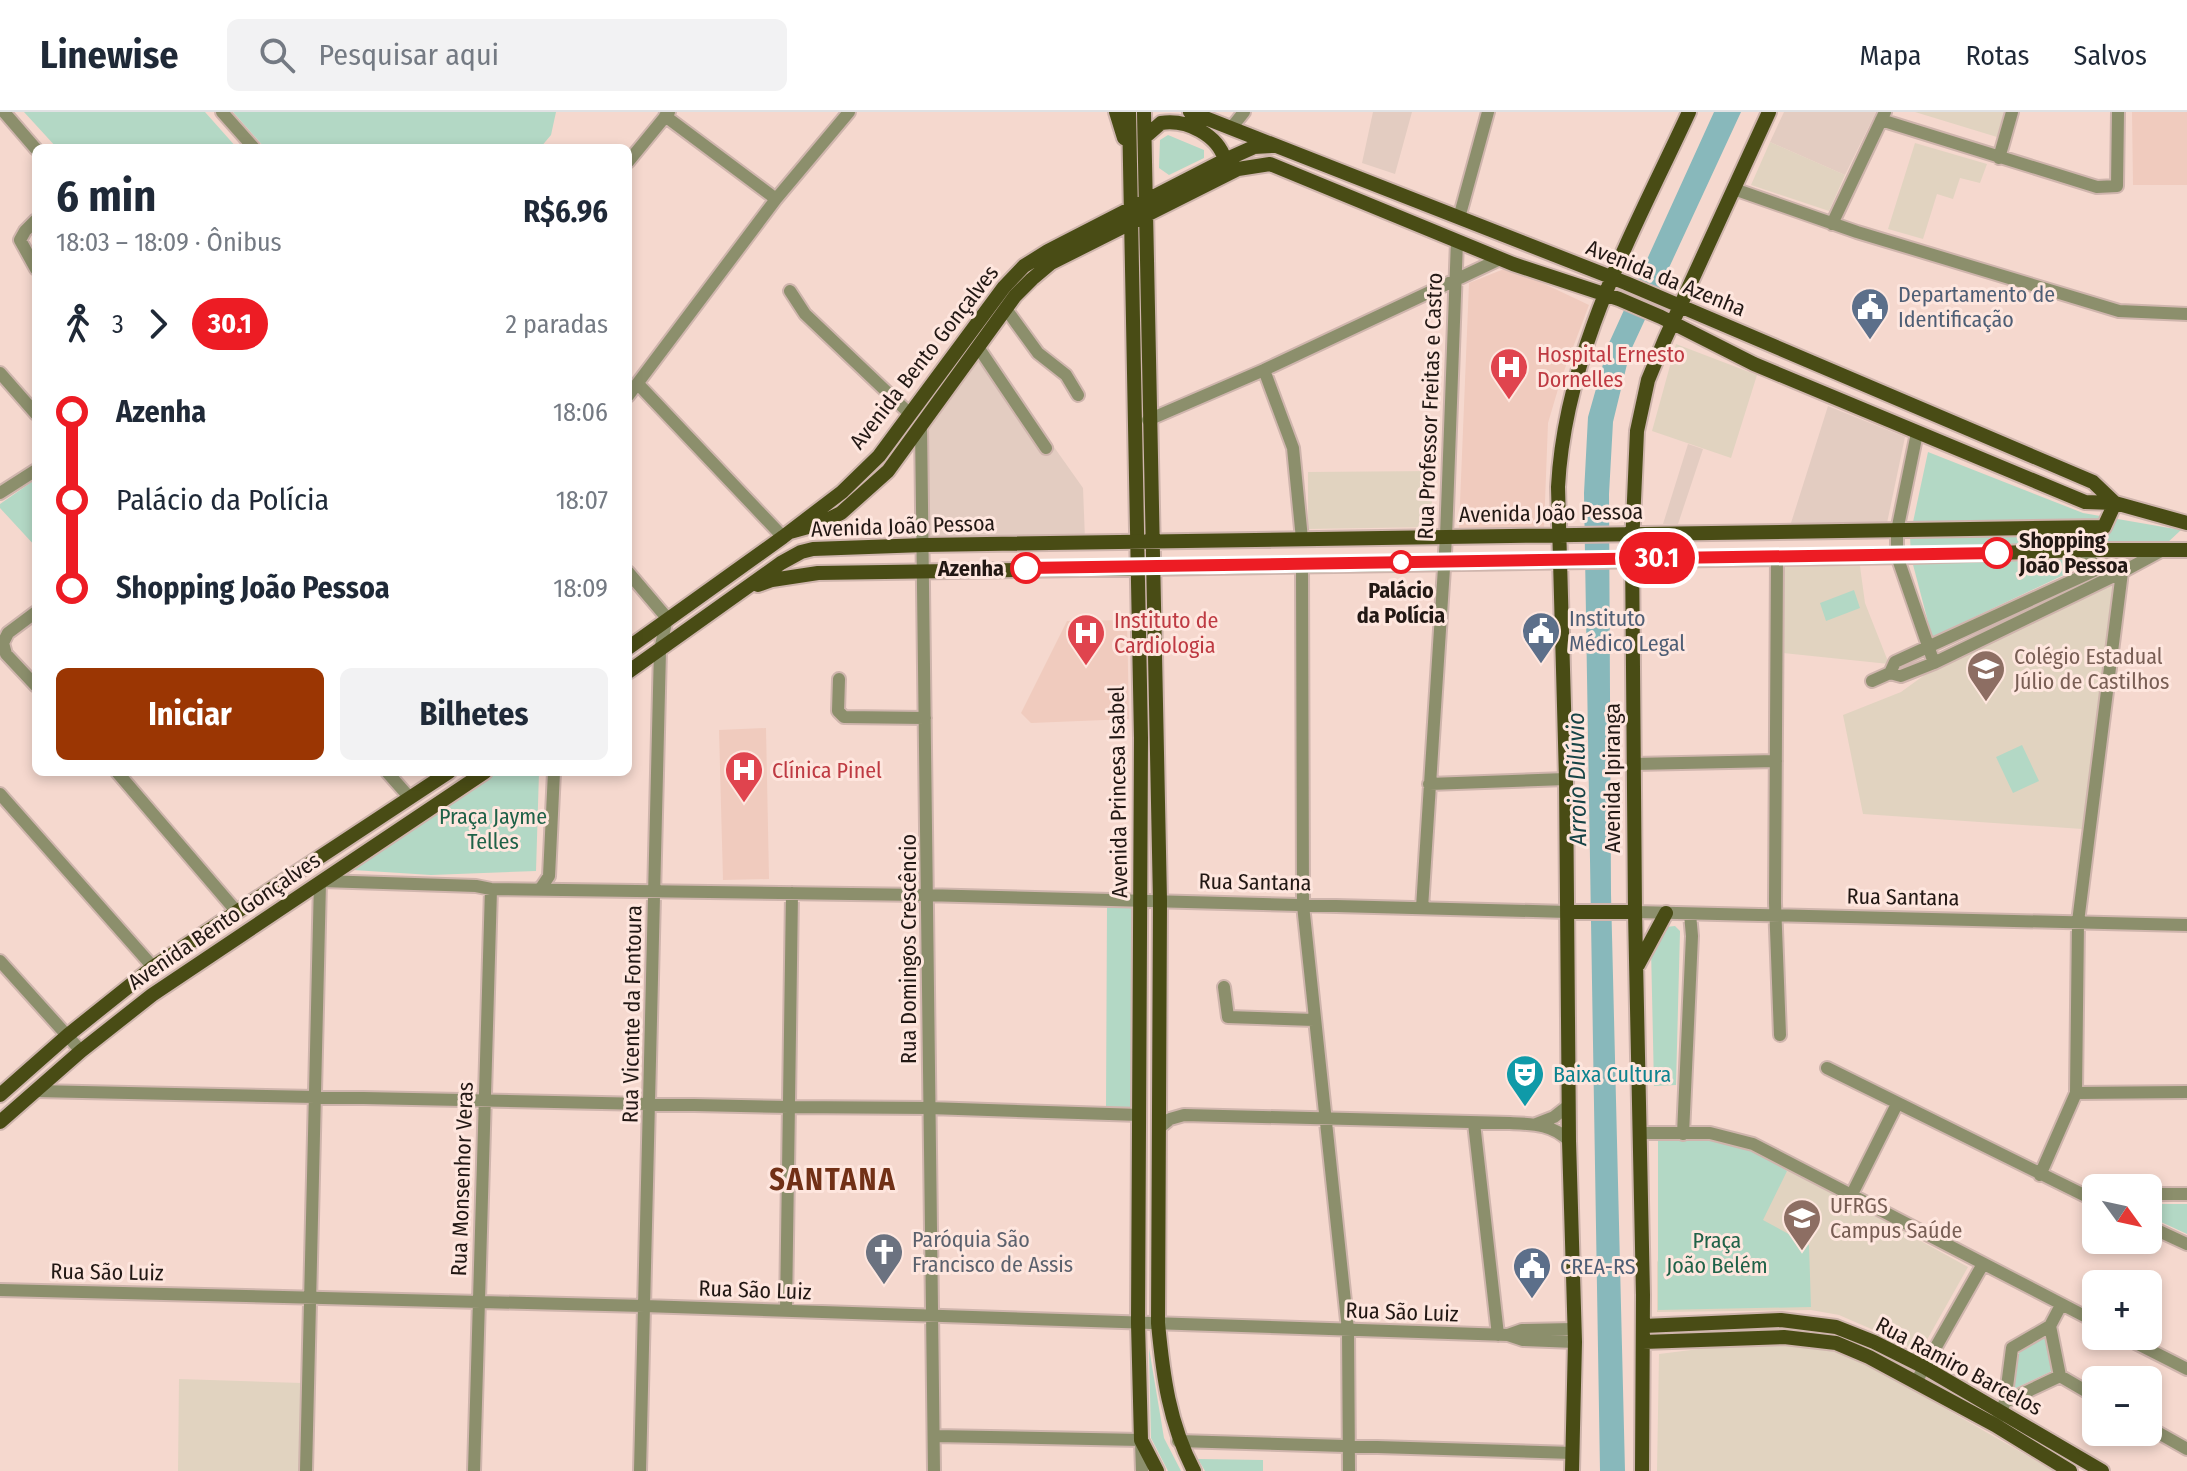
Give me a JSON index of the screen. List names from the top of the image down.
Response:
{
  "streets": {
    "main road": [
      "Avenida da Azenha",
      "Avenida Bento Gonçalves",
      "Avenida João Pessoa",
      "Avenida Ipiranga",
      "Avenida Princesa Isabel",
      "Rua Santana",
      "Rua Ramiro Barcelos"
    ],
    "street": [
      "Rua Professor Freitas e Castro",
      "Rua Domingos Crescêncio",
      "Rua Vicente da Fontoura",
      "Rua Monsenhor Veras",
      "Rua São Luiz"
    ]
  },
  "crossings": [
    ["Avenida da Azenha", "Avenida Bento Gonçalves"],
    ["Avenida da Azenha", "Rua Professor Freitas e Castro"],
    ["Avenida da Azenha", "Avenida João Pessoa"],
    ["Avenida da Azenha", "Avenida Ipiranga"],
    ["Avenida Bento Gonçalves", "Avenida Princesa Isabel"],
    ["Avenida Bento Gonçalves", "Rua Santana"],
    ["Avenida Bento Gonçalves", "Rua Domingos Crescêncio"],
    ["Avenida Bento Gonçalves", "Rua Vicente da Fontoura"],
    ["Rua Professor Freitas e Castro", "Avenida João Pessoa"],
    ["Rua Professor Freitas e Castro", "Rua Santana"],
    ["Avenida João Pessoa", "Avenida Ipiranga"],
    ["Avenida João Pessoa", "Avenida Princesa Isabel"],
    ["Avenida João Pessoa", "Rua Domingos Crescêncio"],
    ["Avenida Ipiranga", "Rua Santana"],
    ["Avenida Ipiranga", "Rua São Luiz"],
    ["Avenida Ipiranga", "Rua Ramiro Barcelos"],
    ["Avenida Princesa Isabel", "Rua Santana"],
    ["Avenida Princesa Isabel", "Rua São Luiz"],
    ["Rua Santana", "Rua Domingos Crescêncio"],
    ["Rua Santana", "Rua Vicente da Fontoura"],
    ["Rua Santana", "Rua Monsenhor Veras"],
    ["Rua Domingos Crescêncio", "Rua São Luiz"],
    ["Rua Vicente da Fontoura", "Rua São Luiz"],
    ["Rua Monsenhor Veras", "Rua São Luiz"]
  ],
  "districts": ["SANTANA"],
  "water": ["Arroio Dilúvio"],
  "parks": ["Praça Jayme Telles", "Praça João Belém"],
  "places": {
    "public building": ["Departamento de Identificação", "Instituto Médico Legal", "CREA-RS"],
    "hospital": ["Hospital Ernesto Dornelles", "Instituto de Cardiologia", "Clínica Pinel"],
    "other": ["Shopping João Pessoa", "Palácio da Polícia", "Azenha"],
    "school or university": ["Colégio Estadual Júlio de Castilhos", "UFRGS Campus Saúde"],
    "theatre": ["Baixa Cultura"],
    "church": ["Paróquia São Francisco de Assis"]
  },
  "lines": ["bus line 30.1"],
  "north": "bottom right",
  "page": {
    "header": "Linewise",
    "search": "Pesquisar aqui",
    "nav": ["Mapa", "Rotas", "Salvos"],
    "on_map": "30.1",
    "heading": ["6 min", "18:03 – 18:09 · Ônibus", "R$6.96"],
    "legs": ["3", "30.1", "2 paradas"],
    "list": [
      {
        "name": "Azenha",
        "value": "18:06"
      },
      {
        "name": "Palácio da Polícia",
        "value": "18:07"
      },
      {
        "name": "Shopping João Pessoa",
        "value": "18:09"
      }
    ],
    "buttons": ["Iniciar", "Bilhetes"],
    "map_buttons": ["+", "−"]
  }
}
